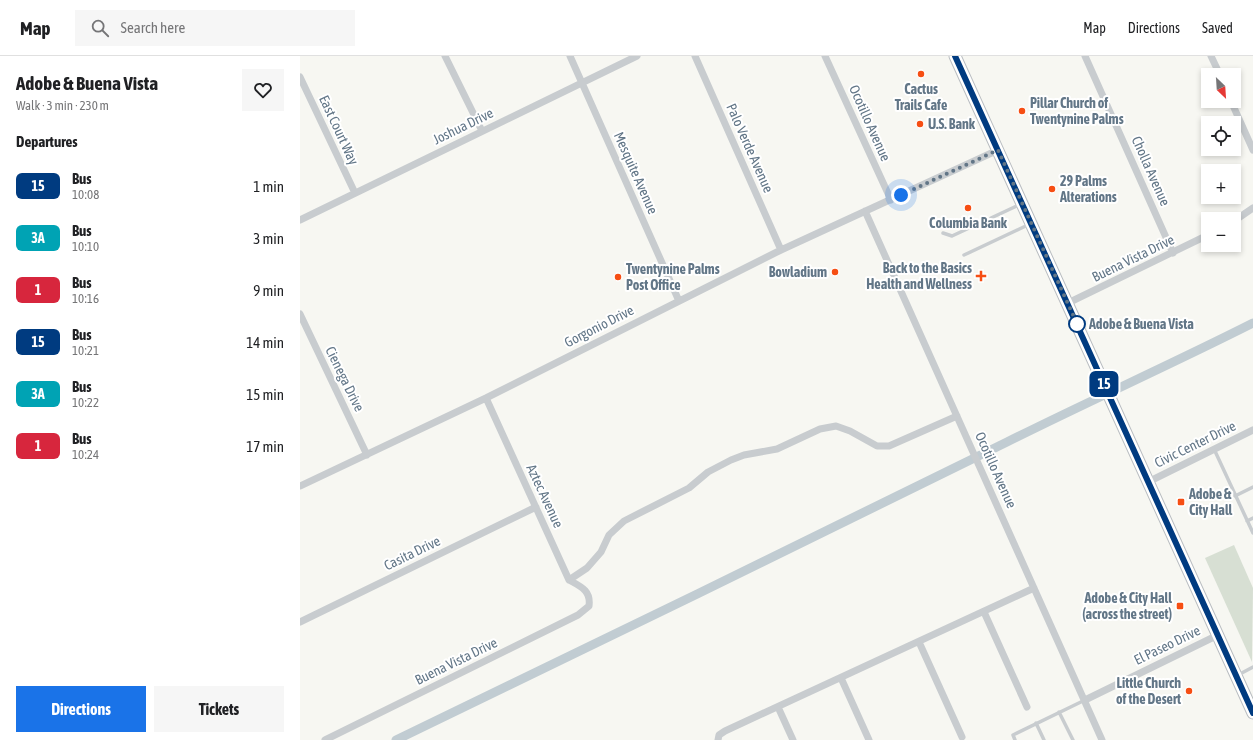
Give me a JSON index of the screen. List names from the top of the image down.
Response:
{
  "streets": {
    "street": [
      "Ocotillo Avenue",
      "Joshua Drive",
      "East Court Way",
      "Palo Verde Avenue",
      "Cholla Avenue",
      "Mesquite Avenue",
      "Buena Vista Drive",
      "Gorgonio Drive",
      "Cienega Drive",
      "Civic Center Drive",
      "Aztec Avenue",
      "Casita Drive",
      "El Paseo Drive"
    ]
  },
  "crossings": [
    ["Ocotillo Avenue", "Gorgonio Drive"],
    ["Ocotillo Avenue", "El Paseo Drive"],
    ["Joshua Drive", "East Court Way"],
    ["Joshua Drive", "Mesquite Avenue"],
    ["Palo Verde Avenue", "Gorgonio Drive"],
    ["Cholla Avenue", "Buena Vista Drive"],
    ["Mesquite Avenue", "Gorgonio Drive"],
    ["Buena Vista Drive", "Aztec Avenue"],
    ["Gorgonio Drive", "Cienega Drive"],
    ["Gorgonio Drive", "Aztec Avenue"],
    ["Aztec Avenue", "Casita Drive"]
  ],
  "places": {
    "other": [
      "Cactus Trails Cafe",
      "Pillar Church of Twentynine Palms",
      "U.S. Bank",
      "29 Palms Alterations",
      "Columbia Bank",
      "Bowladium",
      "Twentynine Palms Post Office",
      "Adobe & Buena Vista",
      "Little Church of the Desert"
    ],
    "health": ["Back to the Basics Health and Wellness"],
    "transit": ["Adobe & City Hall", "Adobe & City Hall (across the street)"]
  },
  "lines": ["bus line 15"],
  "north": "bottom right",
  "page": {
    "header": "Map",
    "search": "Search here",
    "nav": ["Map", "Directions", "Saved"],
    "heading": [
      ["Adobe & Buena Vista", "Walk · 3 min · 230 m"],
      "Departures"
    ],
    "on_map": "15",
    "map_buttons": ["+", "−"],
    "list": [
      {
        "mark": "15",
        "name": "Bus",
        "note": "10:08",
        "value": "1 min"
      },
      {
        "mark": "3A",
        "name": "Bus",
        "note": "10:10",
        "value": "3 min"
      },
      {
        "mark": "1",
        "name": "Bus",
        "note": "10:16",
        "value": "9 min"
      },
      {
        "mark": "15",
        "name": "Bus",
        "note": "10:21",
        "value": "14 min"
      },
      {
        "mark": "3A",
        "name": "Bus",
        "note": "10:22",
        "value": "15 min"
      },
      {
        "mark": "1",
        "name": "Bus",
        "note": "10:24",
        "value": "17 min"
      }
    ],
    "buttons": ["Directions", "Tickets"]
  }
}
